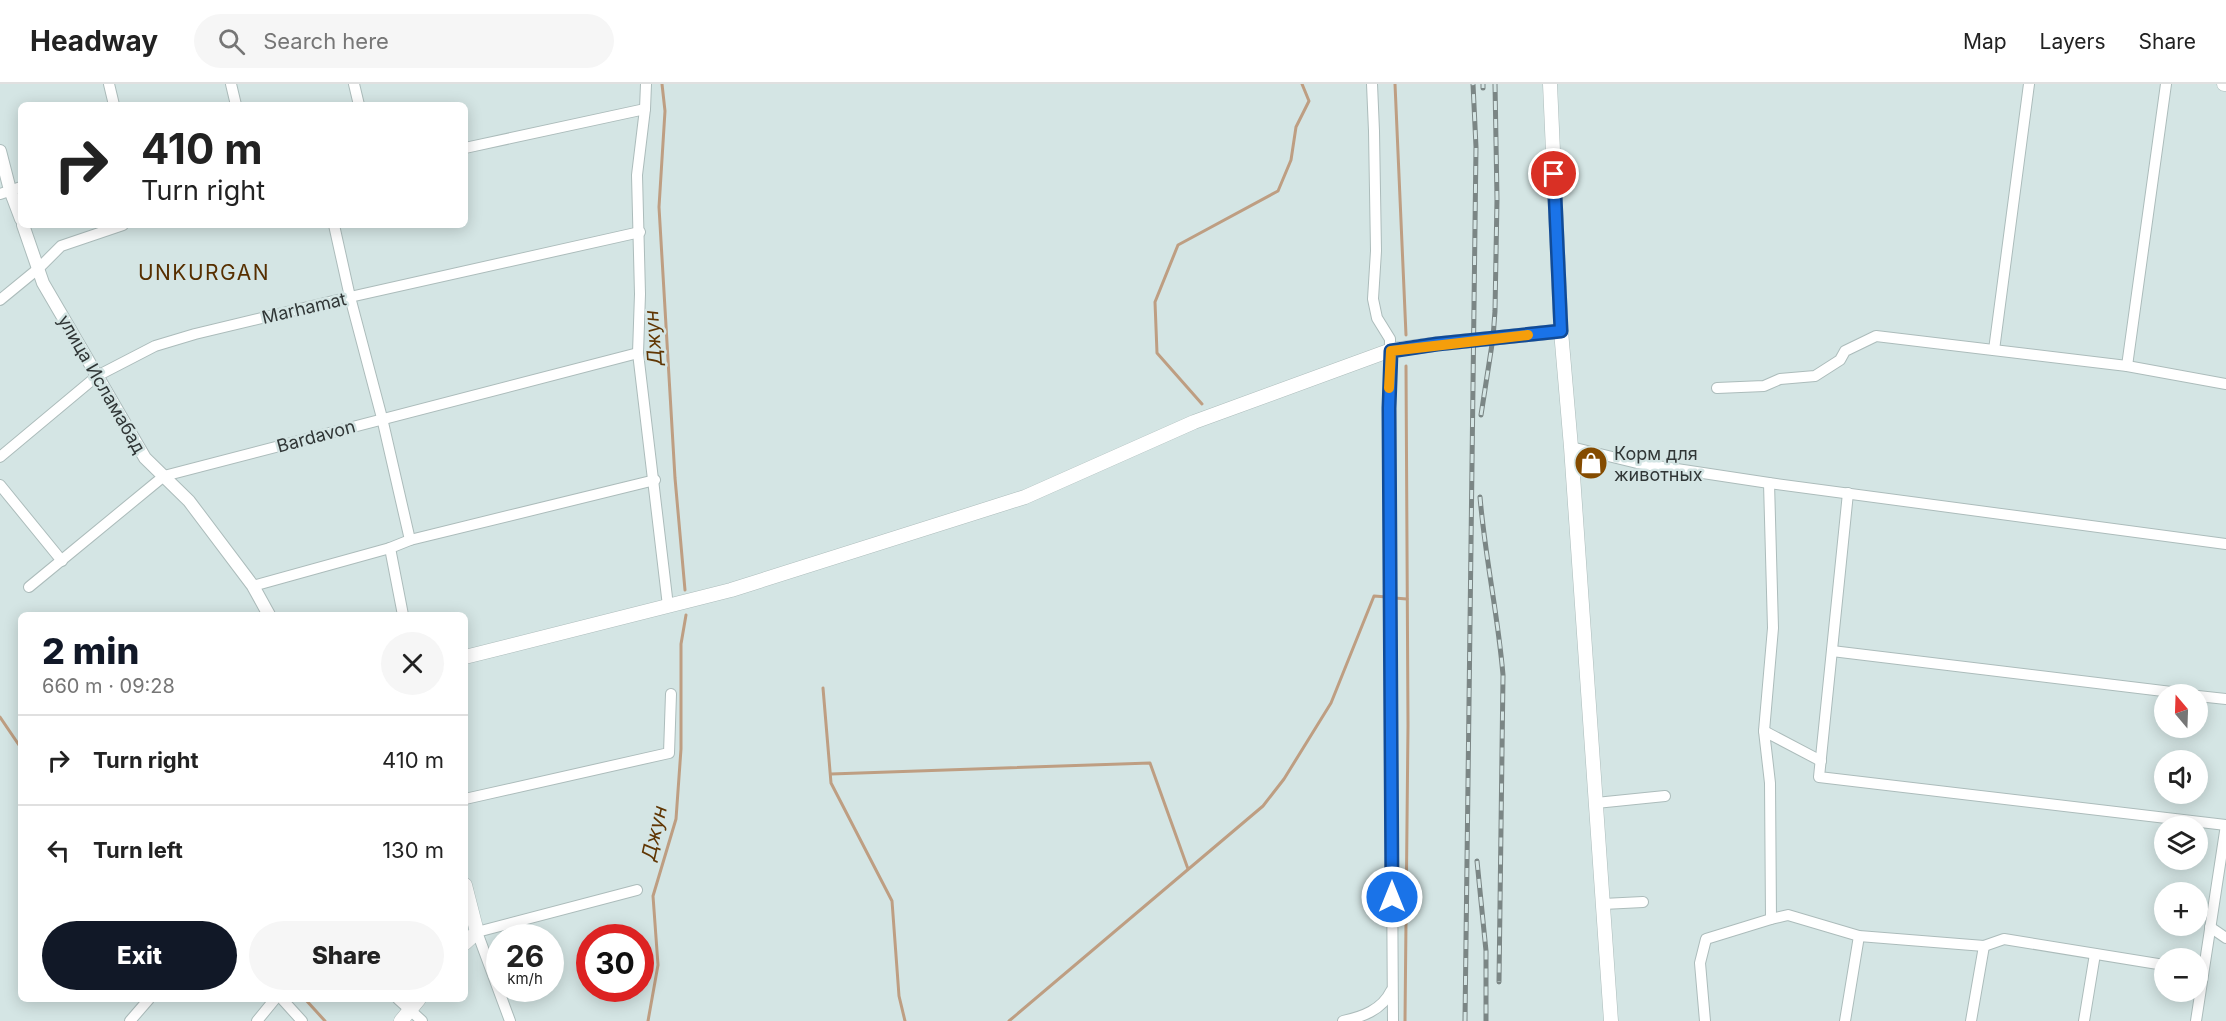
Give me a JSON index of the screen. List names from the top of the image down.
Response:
{
  "streets": {
    "street": ["Marhamat", "улица Исламабад", "Bardavon"]
  },
  "crossings": [
    ["Marhamat", "улица Исламабад"],
    ["улица Исламабад", "Bardavon"]
  ],
  "districts": ["UNKURGAN"],
  "water": ["Джун"],
  "places": {
    "shop": ["Корм для животных"]
  },
  "north": "top",
  "page": {
    "header": "Headway",
    "search": "Search here",
    "nav": ["Map", "Layers", "Share"],
    "turn": ["410 m", "Turn right"],
    "heading": ["2 min", "660 m · 09:28"],
    "map_buttons": ["+", "−"],
    "list": [
      {
        "name": "Turn right",
        "value": "410 m"
      },
      {
        "name": "Turn left",
        "value": "130 m"
      }
    ],
    "buttons": ["Exit", "Share"],
    "speed": "26 km/h",
    "limit": "30"
  }
}
